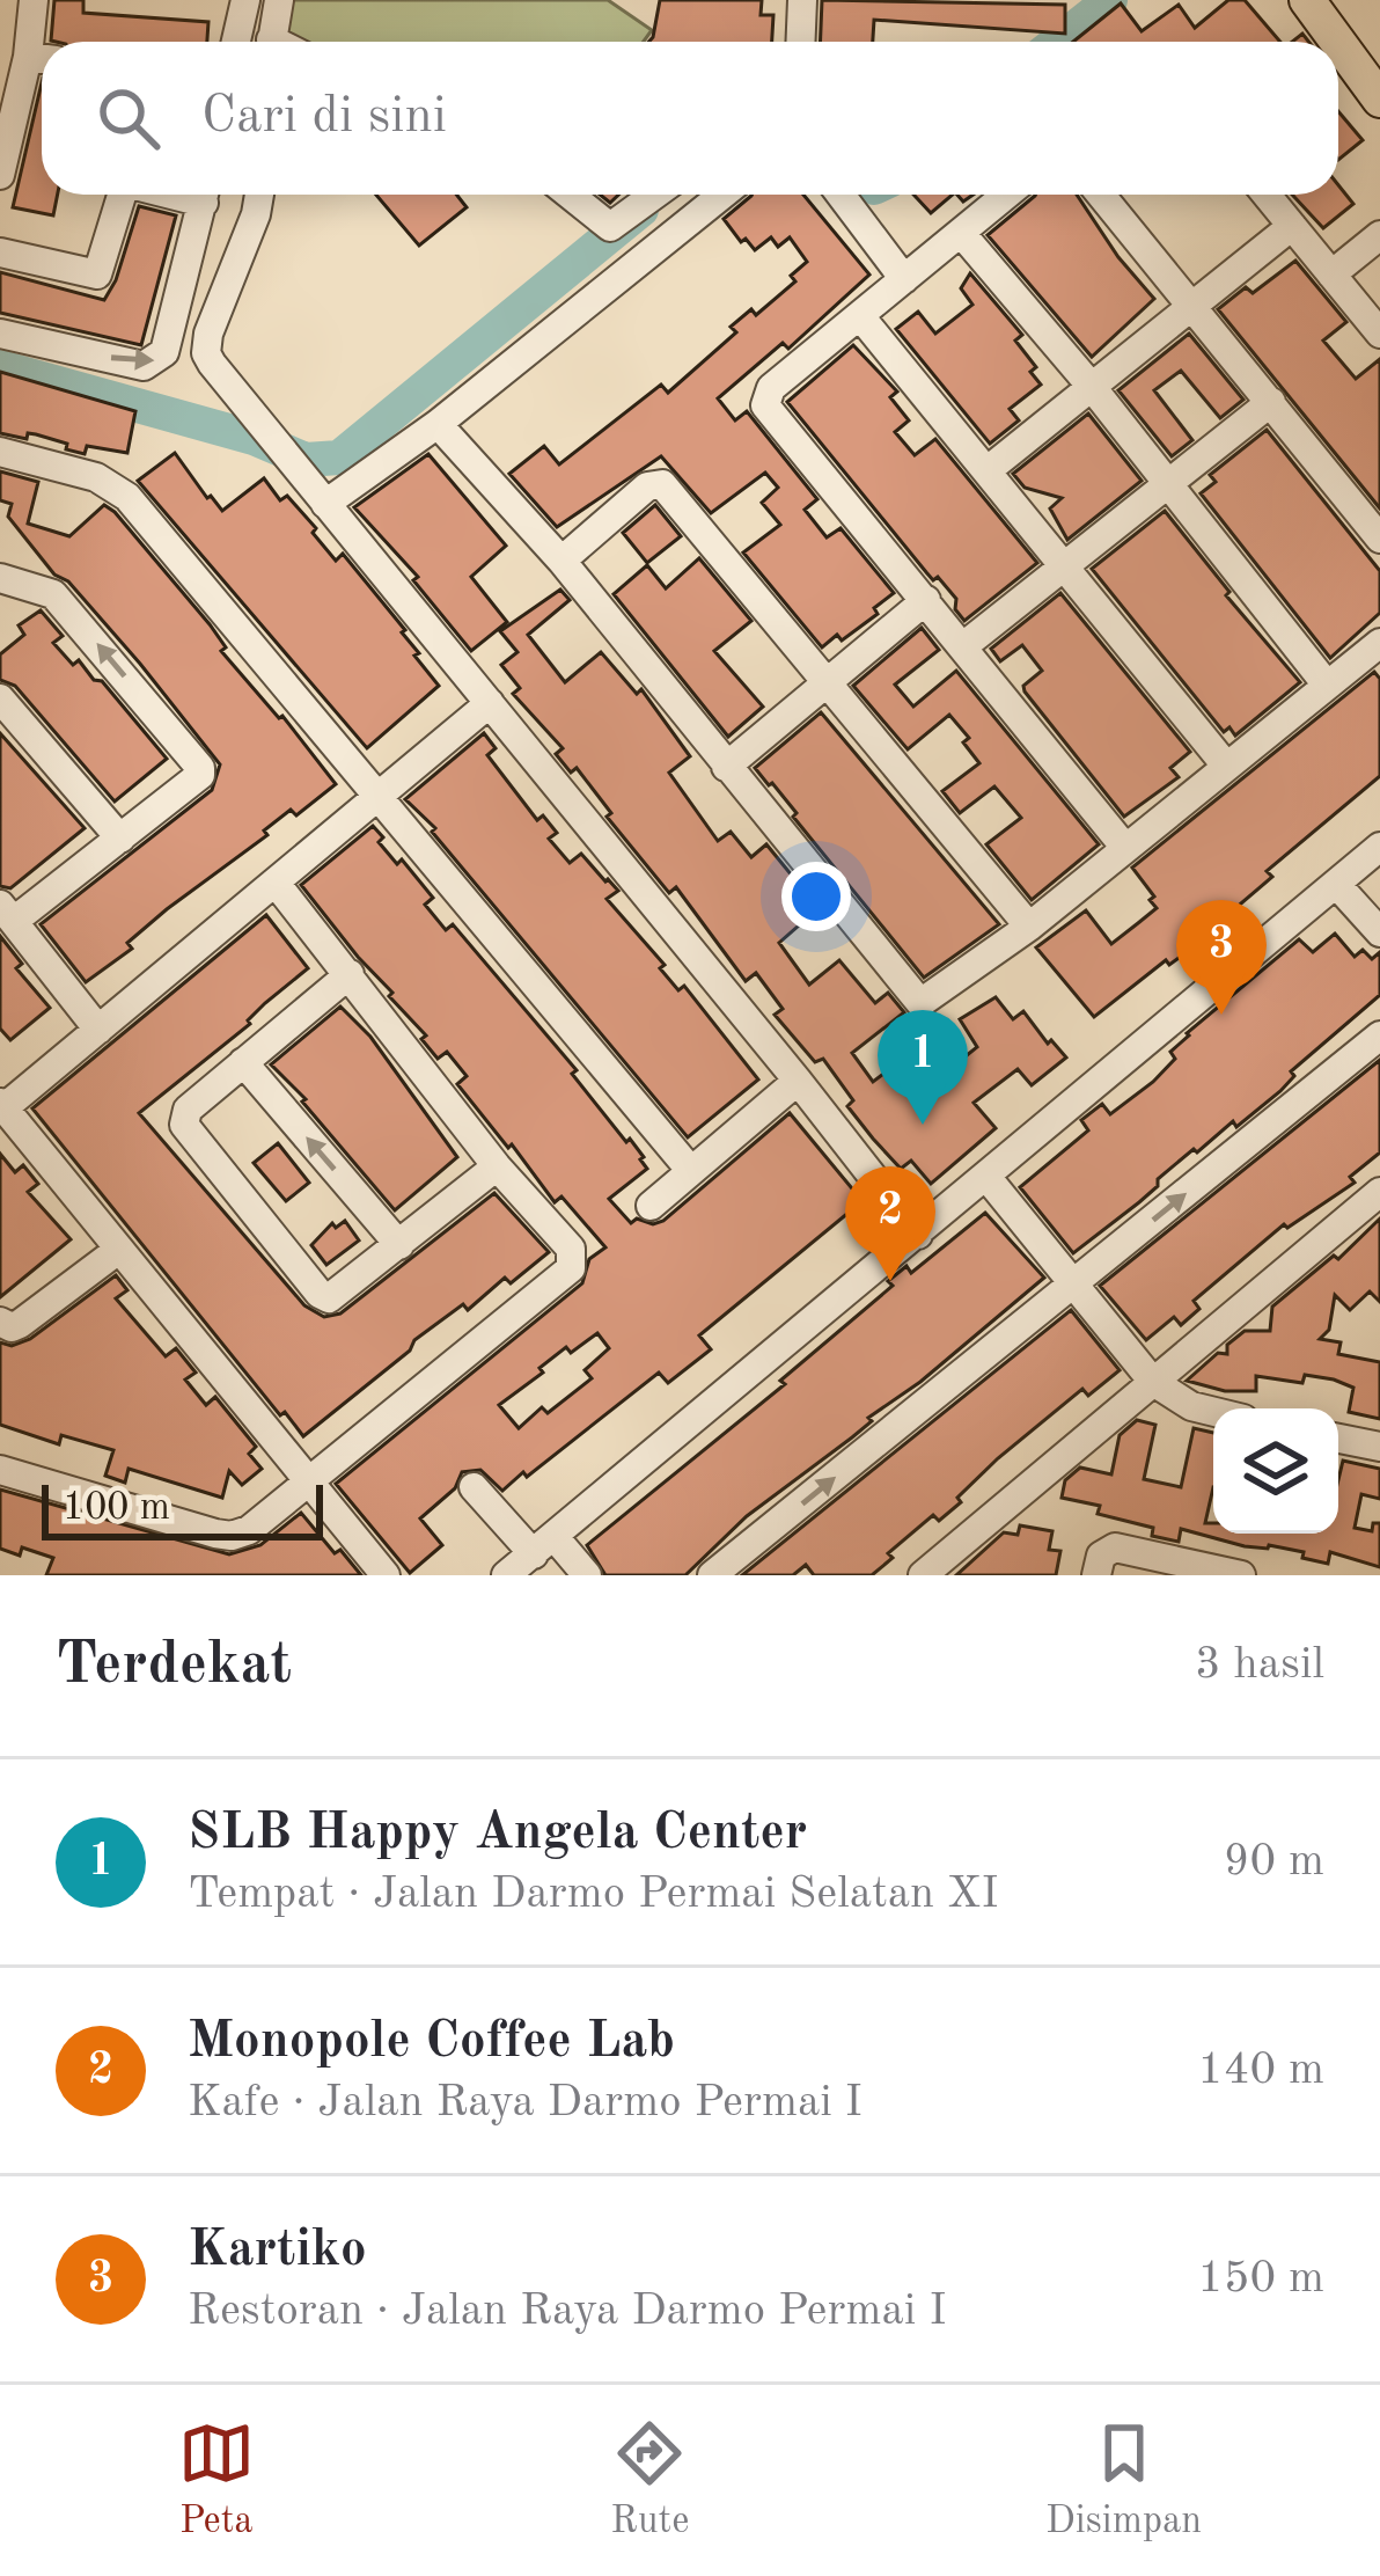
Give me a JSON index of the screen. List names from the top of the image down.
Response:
{
  "scale_bar": "100 m",
  "page": {
    "search": "Cari di sini",
    "pins": ["3", "1", "2"],
    "scale": "100 m",
    "heading": ["Terdekat", "3 hasil"],
    "list": [
      {
        "mark": "1",
        "name": "SLB Happy Angela Center",
        "note": "Tempat · Jalan Darmo Permai Selatan XI",
        "value": "90 m"
      },
      {
        "mark": "2",
        "name": "Monopole Coffee Lab",
        "note": "Kafe · Jalan Raya Darmo Permai I",
        "value": "140 m"
      },
      {
        "mark": "3",
        "name": "Kartiko",
        "note": "Restoran · Jalan Raya Darmo Permai I",
        "value": "150 m"
      }
    ],
    "nav": ["Peta", "Rute", "Disimpan"]
  }
}
